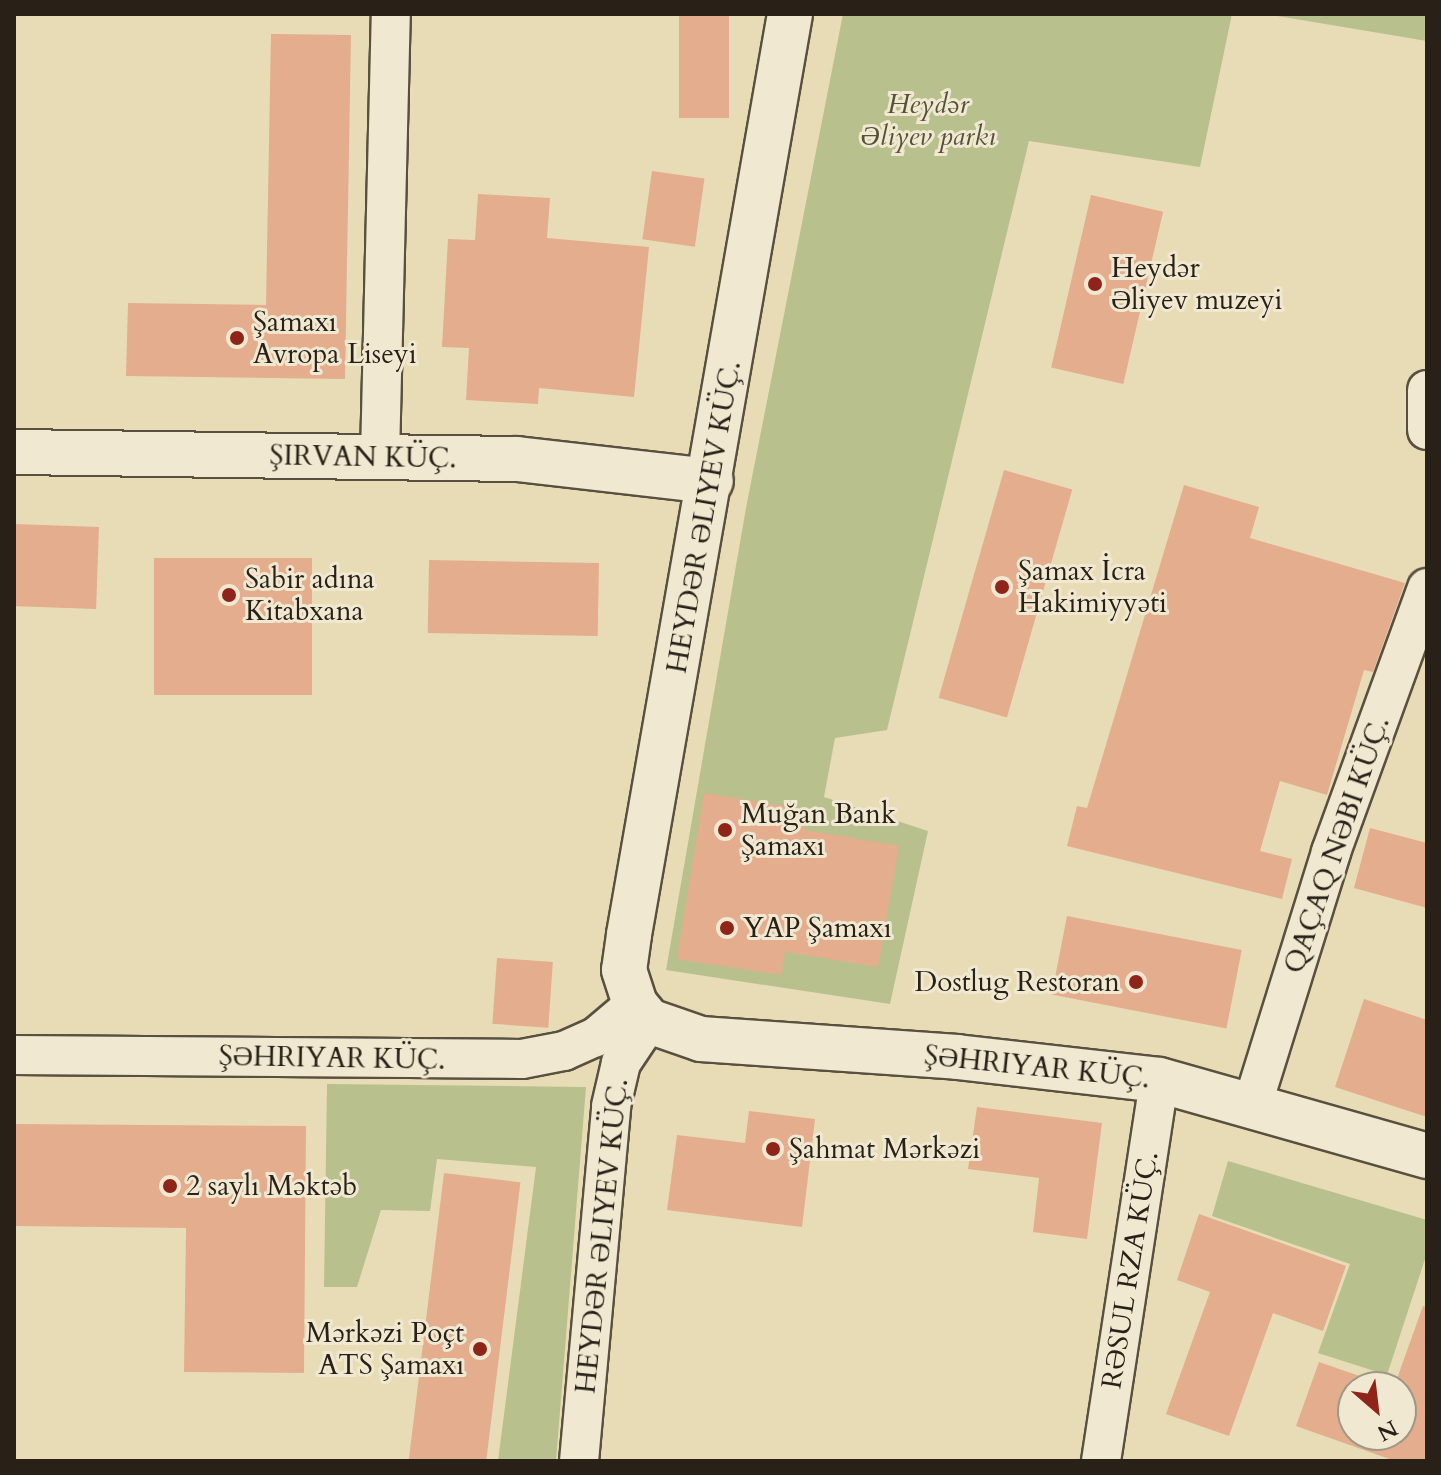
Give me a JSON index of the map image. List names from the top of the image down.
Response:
{
  "streets": {
    "street": [
      "ŞIRVAN KÜÇ.",
      "HEYDƏR ƏLIYEV KÜÇ.",
      "QAÇAQ NƏBI KÜÇ.",
      "ŞƏHRIYAR KÜÇ.",
      "RƏSUL RZA KÜÇ."
    ]
  },
  "crossings": [
    ["ŞIRVAN KÜÇ.", "HEYDƏR ƏLIYEV KÜÇ."],
    ["HEYDƏR ƏLIYEV KÜÇ.", "ŞƏHRIYAR KÜÇ."],
    ["QAÇAQ NƏBI KÜÇ.", "ŞƏHRIYAR KÜÇ."],
    ["ŞƏHRIYAR KÜÇ.", "RƏSUL RZA KÜÇ."]
  ],
  "parks": ["Heydər Əliyev parkı"],
  "places": [
    "Heydər Əliyev muzeyi",
    "Şamaxı Avropa Liseyi",
    "Şamax İcra Hakimiyyəti",
    "Sabir adına Kitabxana",
    "Muğan Bank Şamaxı",
    "YAP Şamaxı",
    "Dostlug Restoran",
    "Şahmat Mərkəzi",
    "2 saylı Məktəb",
    "Mərkəzi Poçt ATS Şamaxı"
  ],
  "north": "bottom right"
}
